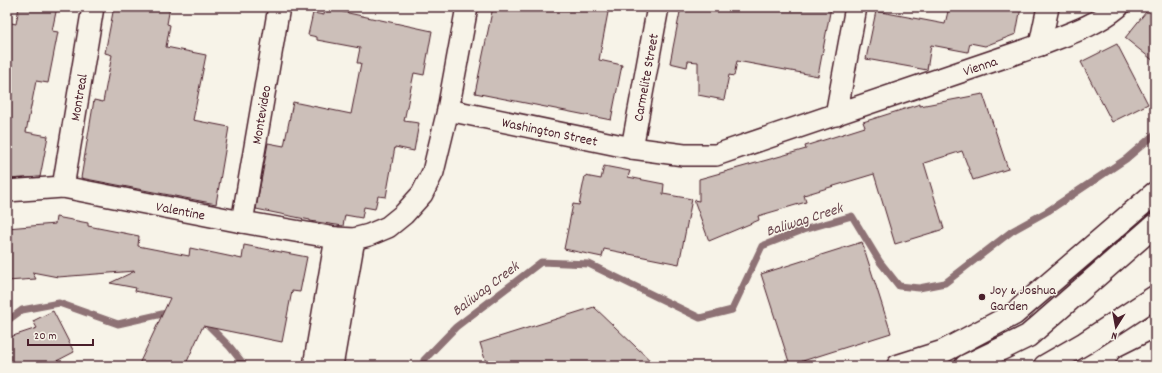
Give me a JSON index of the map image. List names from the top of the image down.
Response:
{
  "streets": {
    "street": [
      "Vienna",
      "Carmelite Street",
      "Montreal",
      "Montevideo",
      "Washington Street",
      "Valentine"
    ]
  },
  "crossings": [
    ["Vienna", "Washington Street"],
    ["Carmelite Street", "Washington Street"],
    ["Montreal", "Valentine"],
    ["Montevideo", "Valentine"]
  ],
  "water": ["Baliwag Creek"],
  "places": ["Joy & Joshua Garden"],
  "scale_bar": "20 m",
  "north": "bottom"
}
